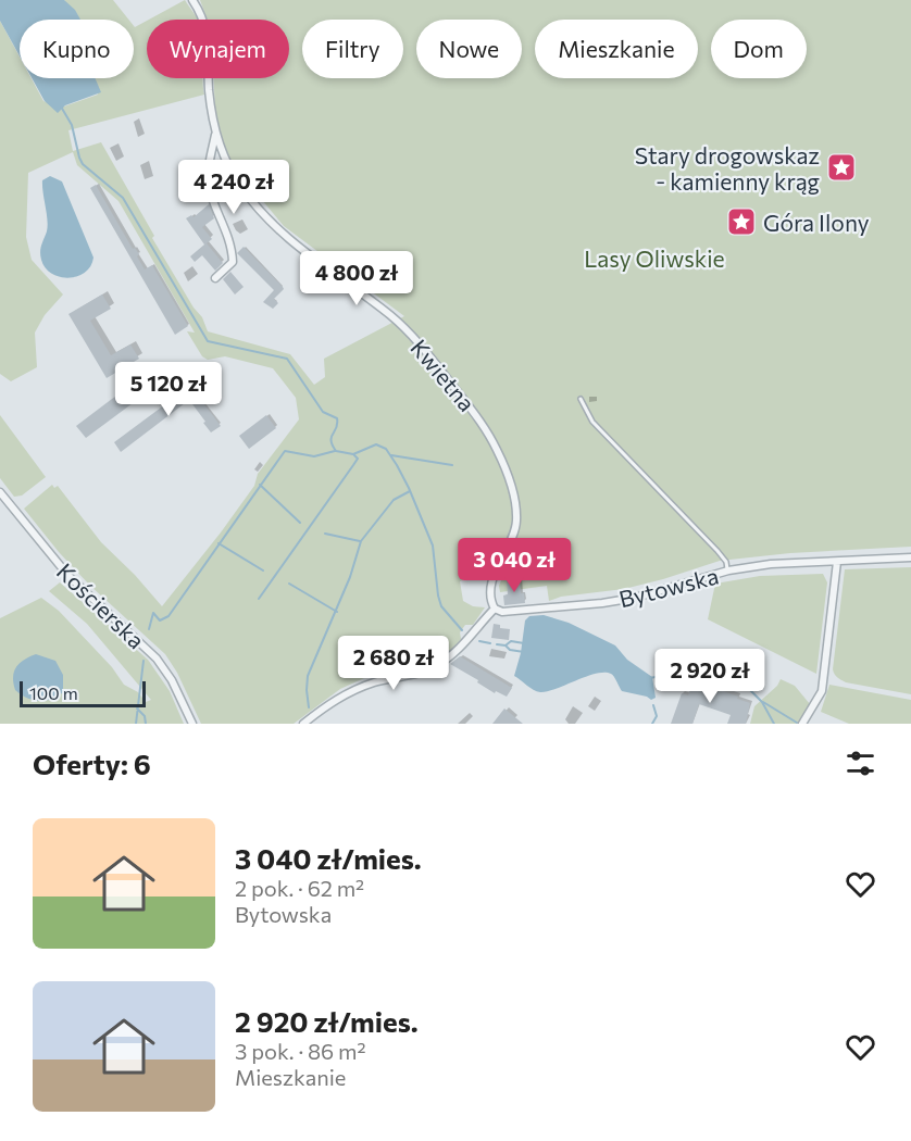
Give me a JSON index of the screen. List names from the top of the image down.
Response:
{
  "streets": {
    "street": ["Kwietna", "Bytowska", "Kościerska"]
  },
  "crossings": [
    ["Kwietna", "Bytowska"]
  ],
  "parks": ["Lasy Oliwskie"],
  "places": {
    "place": ["Stary drogowskaz - kamienny krąg", "Góra Ilony"]
  },
  "scale_bar": "100 m",
  "page": {
    "chip": [
      "Kupno",
      "Wynajem",
      "Filtry",
      "Nowe",
      "Mieszkanie",
      "Dom"
    ],
    "price": [
      "4 240 zł",
      "4 800 zł",
      "5 120 zł",
      "3 040 zł",
      "2 680 zł",
      "2 920 zł"
    ],
    "scale": "100 m",
    "heading": "Oferty: 6",
    "list": [
      {
        "name": "3 040 zł/mies.",
        "note": "2 pok. · 62 m² · Bytowska"
      },
      {
        "name": "2 920 zł/mies.",
        "note": "3 pok. · 86 m² · Mieszkanie"
      }
    ]
  }
}
